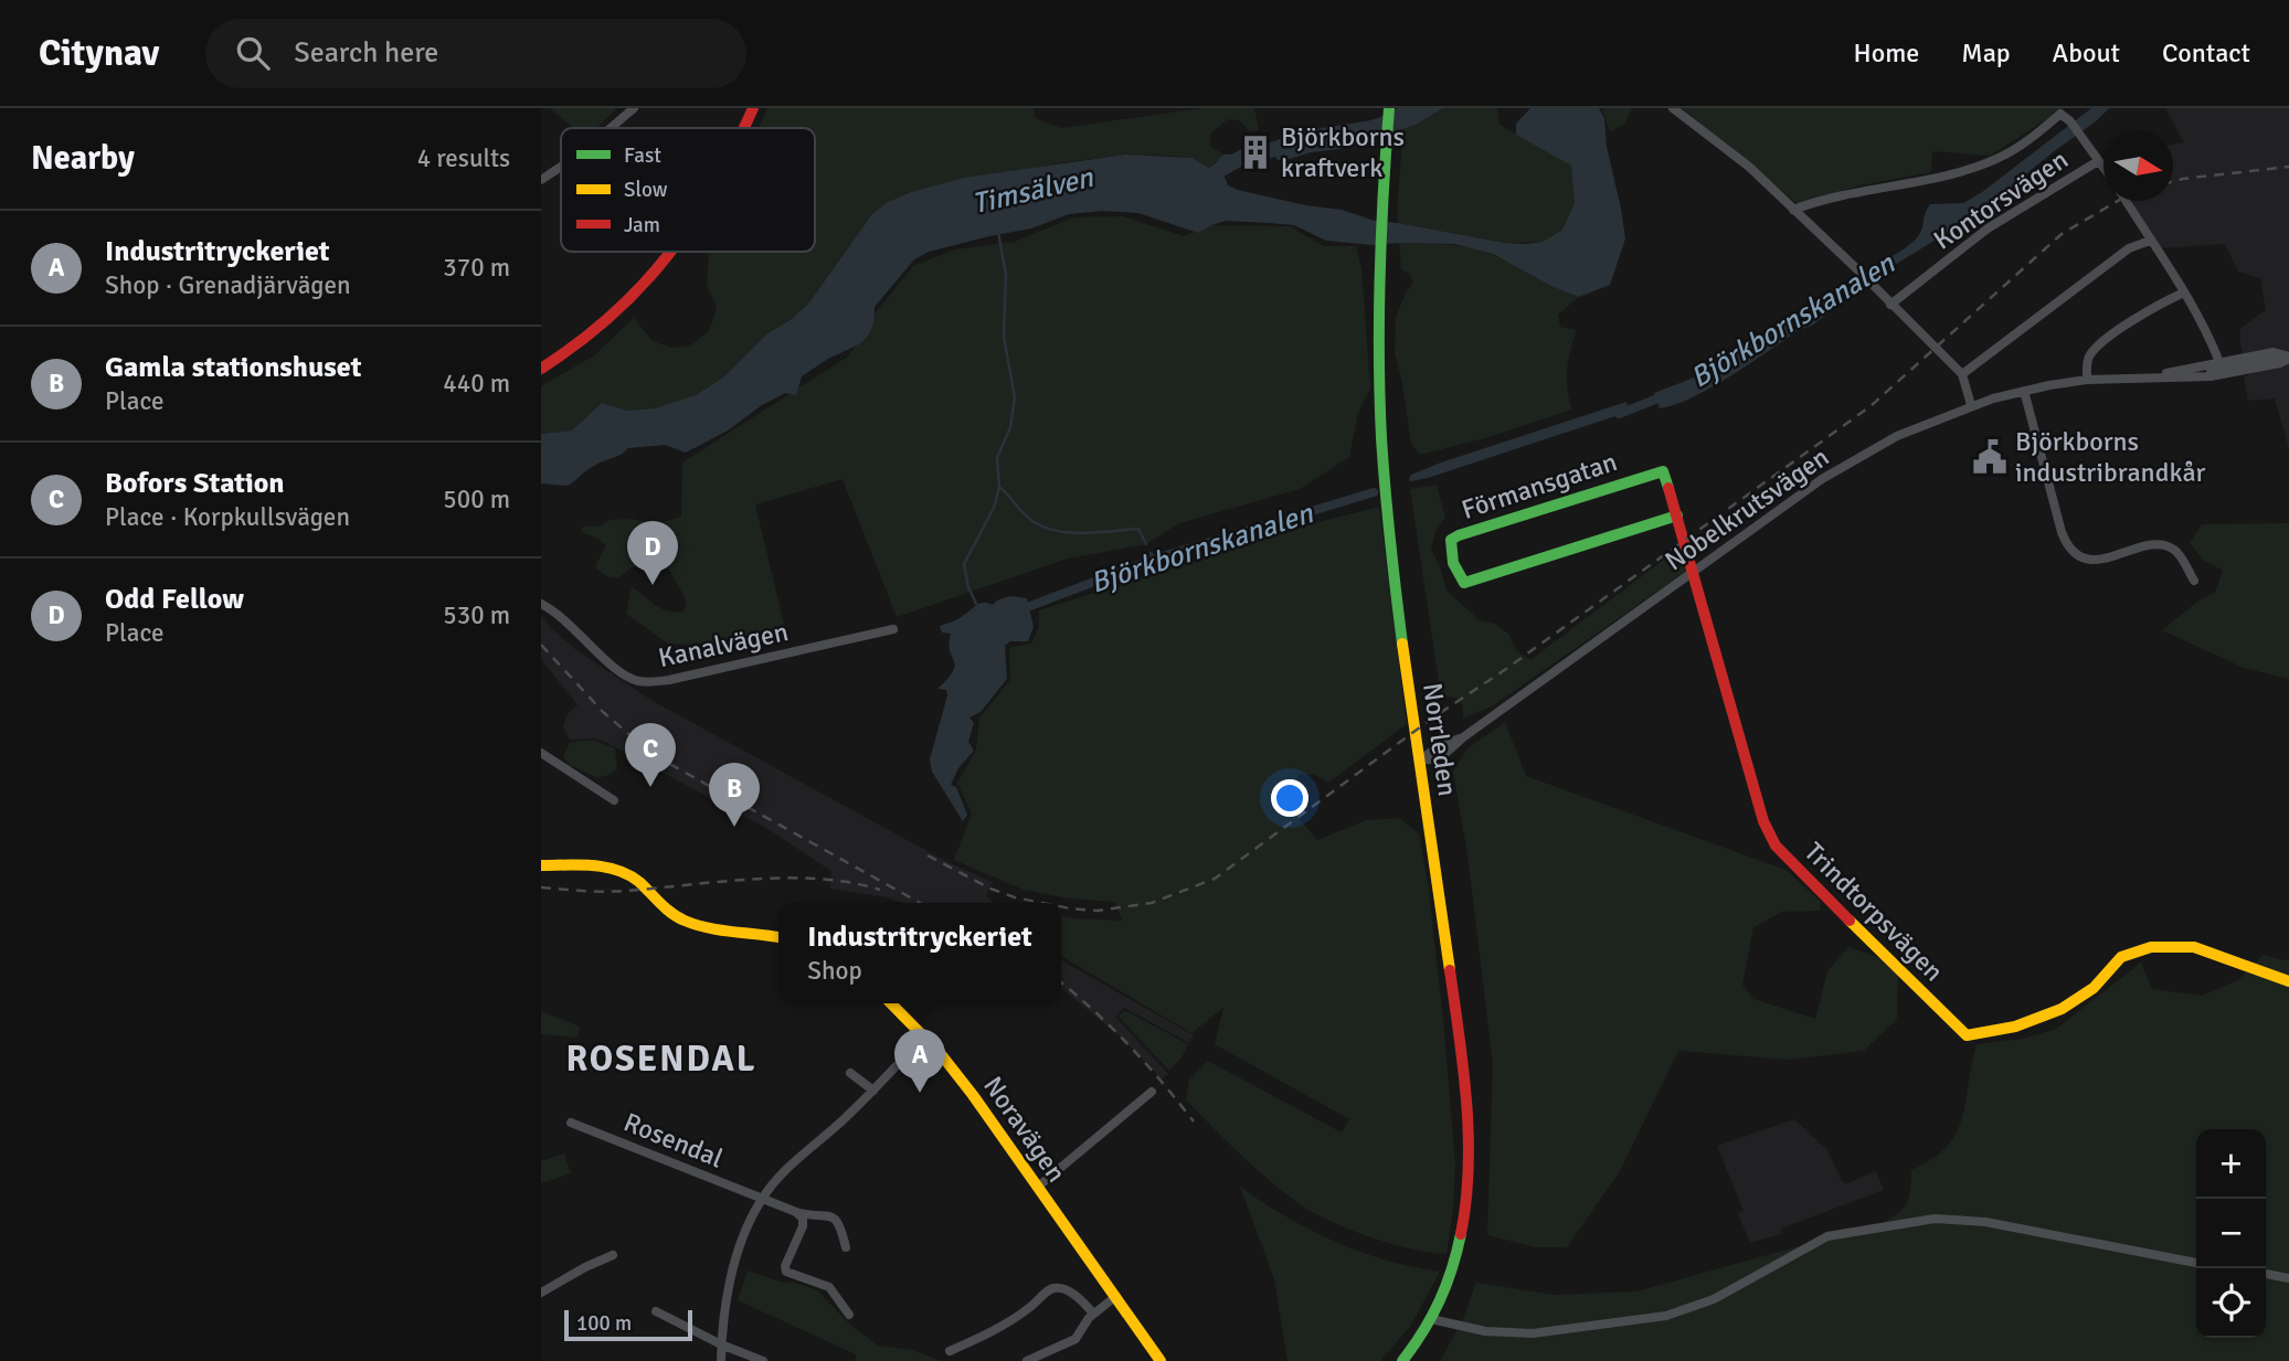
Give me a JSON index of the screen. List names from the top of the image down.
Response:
{
  "streets": {
    "street": [
      "Kontorsvägen",
      "Förmansgatan",
      "Nobelkrutsvägen",
      "Kanalvägen",
      "Norrleden",
      "Trindtorpsvägen",
      "Noravägen",
      "Rosendal"
    ]
  },
  "crossings": [
    ["Förmansgatan", "Trindtorpsvägen"],
    ["Nobelkrutsvägen", "Norrleden"],
    ["Nobelkrutsvägen", "Trindtorpsvägen"]
  ],
  "districts": ["ROSENDAL"],
  "water": ["Timsälven", "Björkbornskanalen"],
  "places": {
    "building": ["Björkborns kraftverk"],
    "public building": ["Björkborns industribrandkår"]
  },
  "legend": ["Fast", "Slow", "Jam"],
  "scale_bar": "100 m",
  "north": "right",
  "page": {
    "header": "Citynav",
    "search": "Search here",
    "nav": [
      "Home",
      "Map",
      "About",
      "Contact"
    ],
    "heading": ["Nearby", "4 results"],
    "list": [
      {
        "mark": "A",
        "name": "Industritryckeriet",
        "note": "Shop · Grenadjärvägen",
        "value": "370 m"
      },
      {
        "mark": "B",
        "name": "Gamla stationshuset",
        "note": "Place",
        "value": "440 m"
      },
      {
        "mark": "C",
        "name": "Bofors Station",
        "note": "Place · Korpkullsvägen",
        "value": "500 m"
      },
      {
        "mark": "D",
        "name": "Odd Fellow",
        "note": "Place",
        "value": "530 m"
      }
    ],
    "pins": [
      "D",
      "C",
      "B",
      "A"
    ],
    "popup": ["Industritryckeriet", "Shop"],
    "map_buttons": ["+", "−"],
    "scale": "100 m"
  }
}
